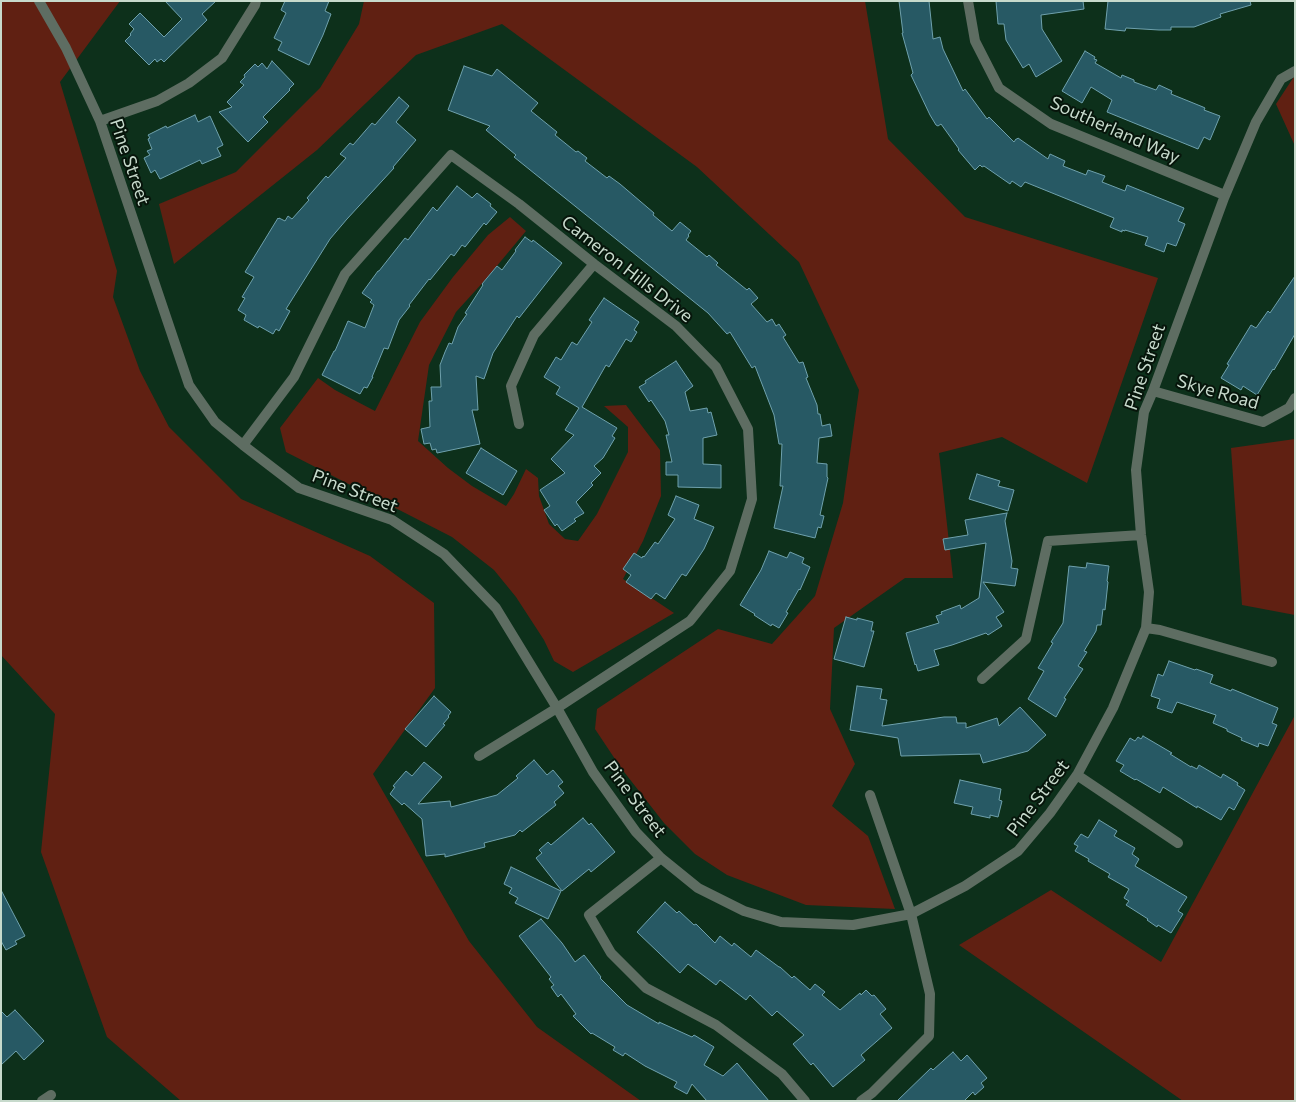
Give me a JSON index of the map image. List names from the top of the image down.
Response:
{
  "streets": {
    "street": [
      "Southerland Way",
      "Pine Street",
      "Cameron Hills Drive",
      "Skye Road"
    ]
  },
  "crossings": [
    ["Southerland Way", "Pine Street"],
    ["Pine Street", "Cameron Hills Drive"],
    ["Pine Street", "Skye Road"]
  ]
}
